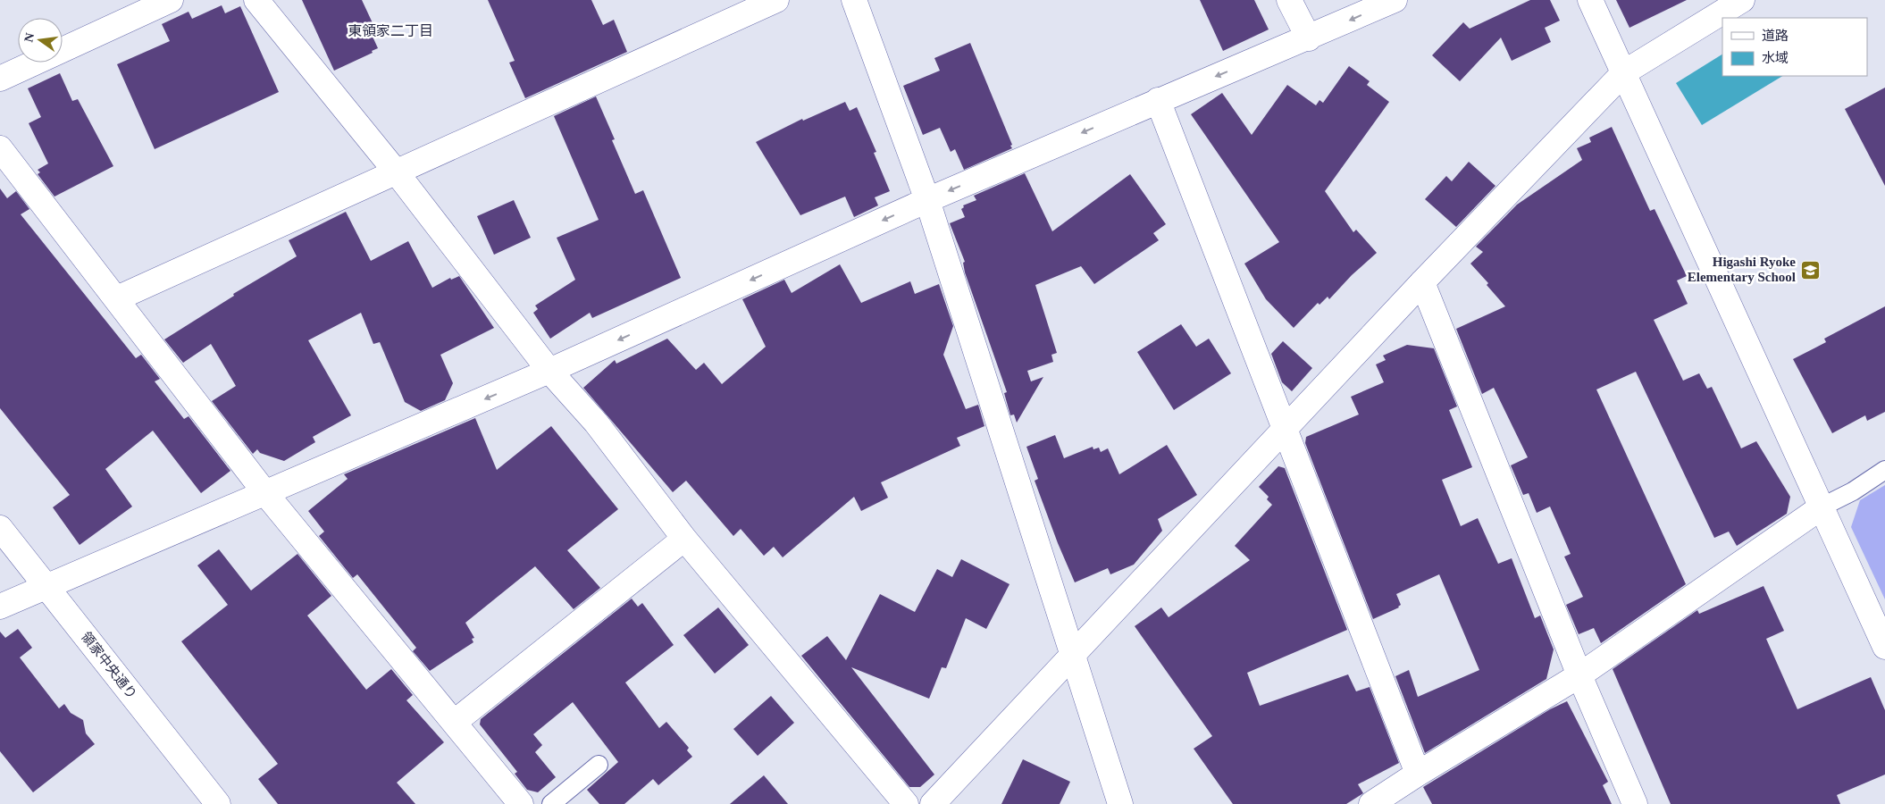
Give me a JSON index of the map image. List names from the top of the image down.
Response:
{
  "streets": {
    "street": ["領家中央通り"]
  },
  "districts": ["東領家二丁目"],
  "places": {
    "school or university": ["Higashi Ryoke Elementary School"]
  },
  "legend": ["道路", "水域"],
  "north": "left"
}
